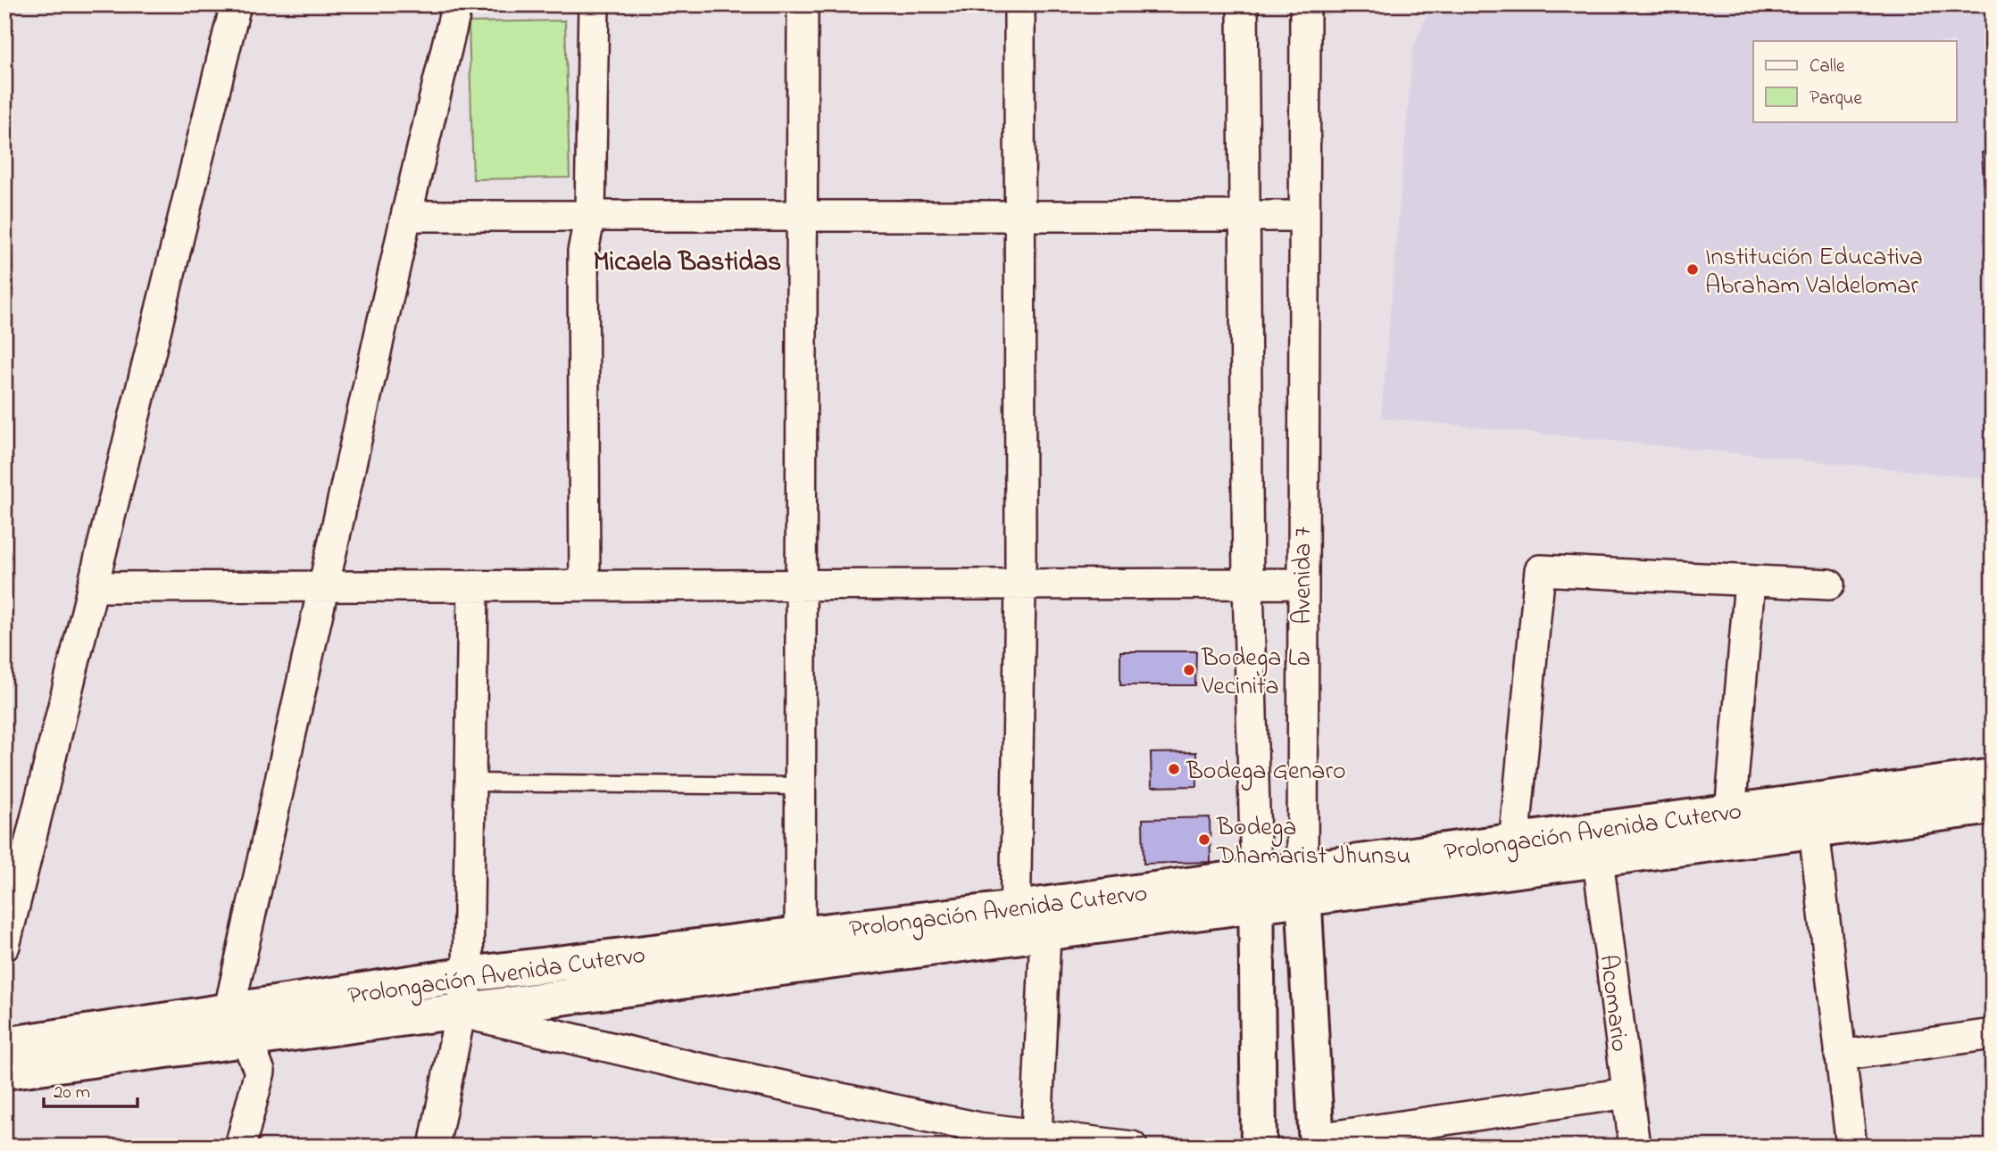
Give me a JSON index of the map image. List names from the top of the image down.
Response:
{
  "streets": {
    "street": ["Avenida 7", "Prolongación Avenida Cutervo", "Acomario"]
  },
  "crossings": [
    ["Avenida 7", "Prolongación Avenida Cutervo"],
    ["Prolongación Avenida Cutervo", "Acomario"]
  ],
  "districts": ["Micaela Bastidas"],
  "places": [
    "Institución Educativa Abraham Valdelomar",
    "Bodega La Vecinita",
    "Bodega Genaro",
    "Bodega Dhamarist Jhunsu"
  ],
  "legend": ["Calle", "Parque"],
  "scale_bar": "20 m"
}
